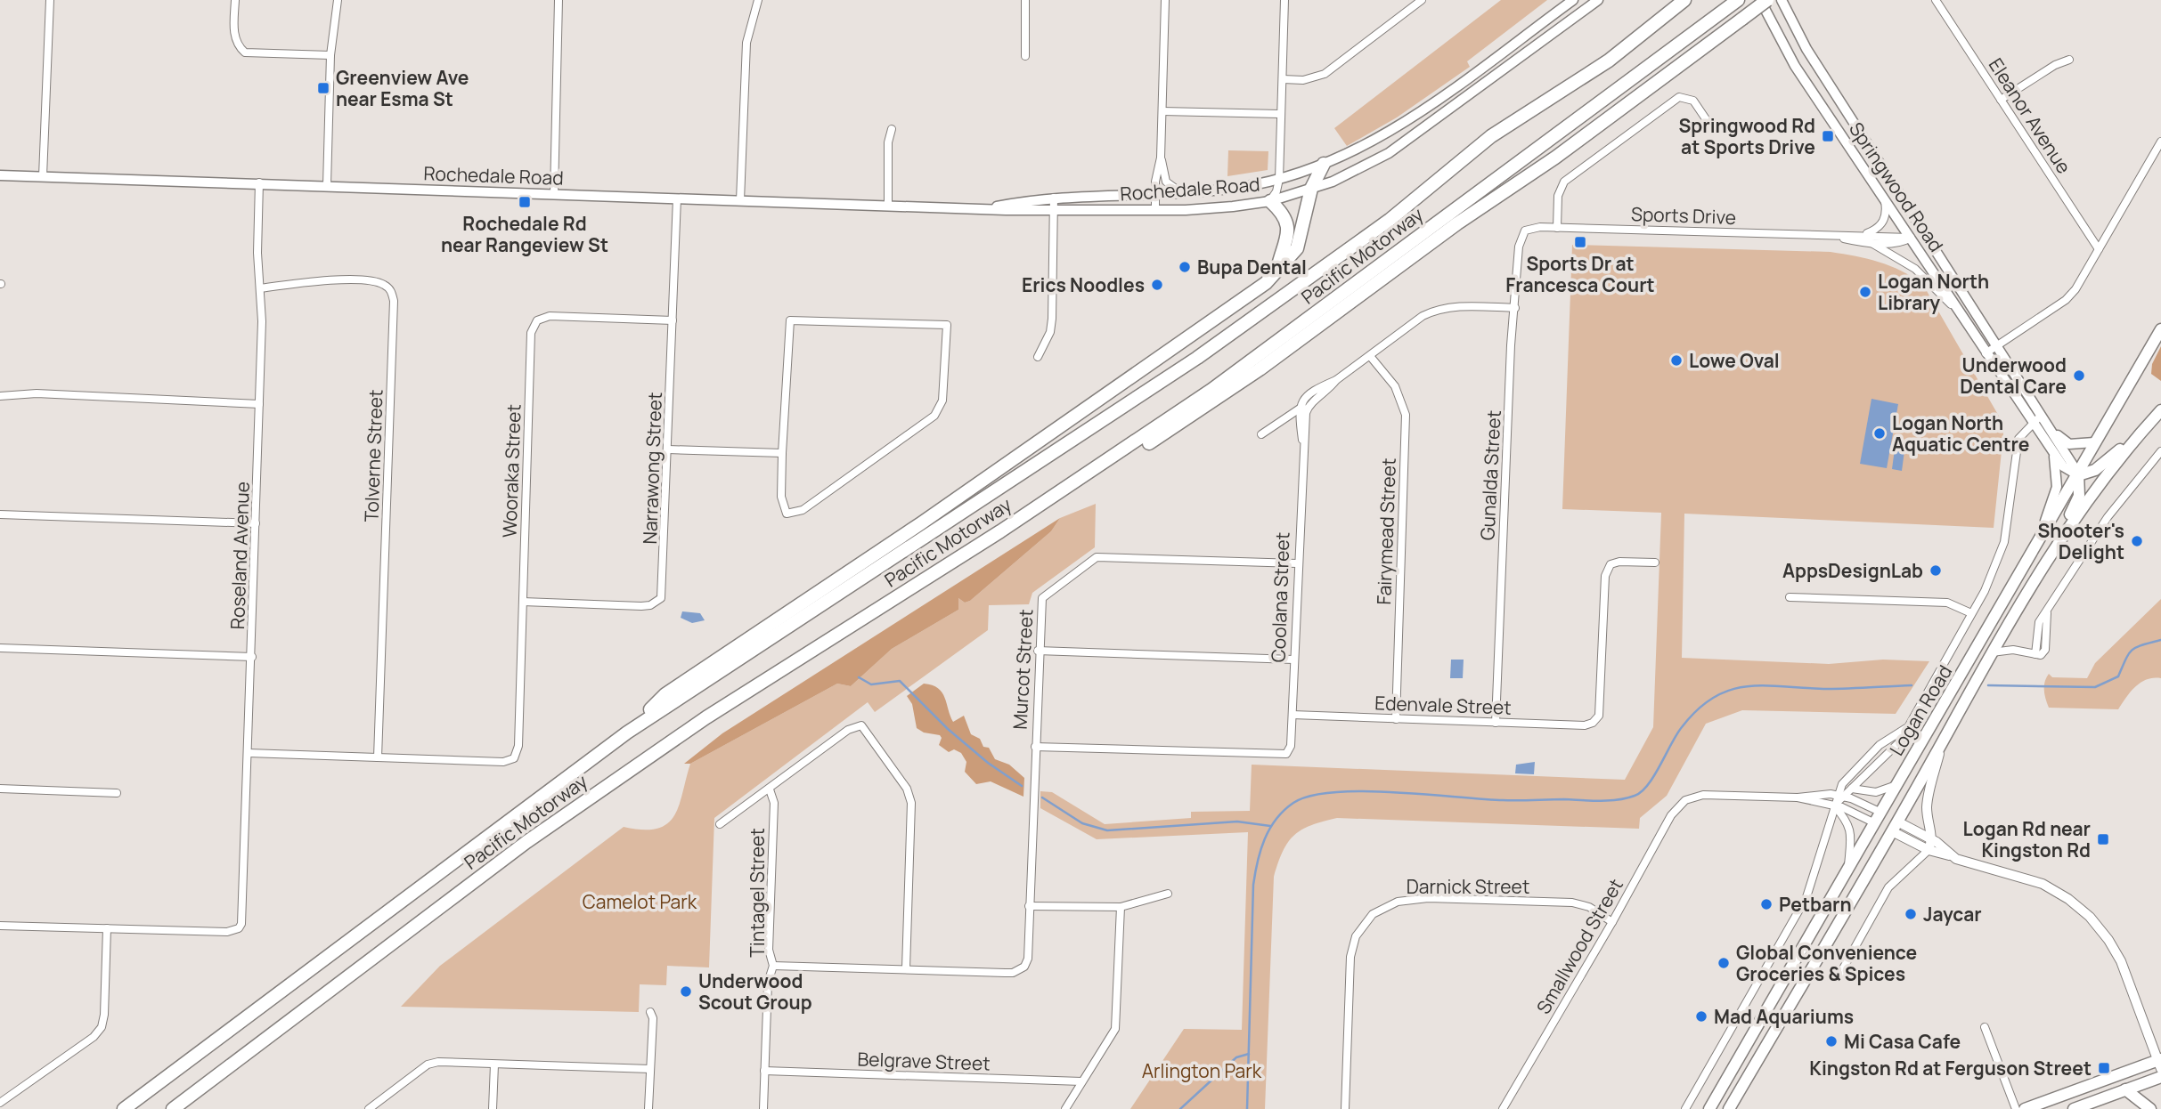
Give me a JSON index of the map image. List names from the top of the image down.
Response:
{
  "streets": {
    "highway": ["Pacific Motorway"],
    "main road": [
      "Rochedale Road",
      "Springwood Road",
      "Sports Drive",
      "Logan Road"
    ],
    "street": [
      "Eleanor Avenue",
      "Tolverne Street",
      "Narrawong Street",
      "Wooraka Street",
      "Gunalda Street",
      "Fairymead Street",
      "Roseland Avenue",
      "Coolana Street",
      "Murcot Street",
      "Edenvale Street",
      "Darnick Street",
      "Tintagel Street",
      "Smallwood Street",
      "Belgrave Street"
    ]
  },
  "crossings": [
    ["Rochedale Road", "Narrawong Street"],
    ["Rochedale Road", "Roseland Avenue"],
    ["Springwood Road", "Sports Drive"],
    ["Springwood Road", "Logan Road"],
    ["Sports Drive", "Gunalda Street"],
    ["Tolverne Street", "Wooraka Street"],
    ["Tolverne Street", "Roseland Avenue"],
    ["Narrawong Street", "Wooraka Street"],
    ["Gunalda Street", "Edenvale Street"],
    ["Fairymead Street", "Edenvale Street"],
    ["Coolana Street", "Murcot Street"],
    ["Coolana Street", "Edenvale Street"],
    ["Darnick Street", "Smallwood Street"],
    ["Tintagel Street", "Belgrave Street"]
  ],
  "parks": ["Camelot Park", "Arlington Park"],
  "places": {
    "transit": [
      "Greenview Ave near Esma St",
      "Springwood Rd at Sports Drive",
      "Rochedale Rd near Rangeview St",
      "Sports Dr at Francesca Court",
      "Logan Rd near Kingston Rd",
      "Kingston Rd at Ferguson Street"
    ],
    "other": [
      "Bupa Dental",
      "Erics Noodles",
      "Logan North Library",
      "Lowe Oval",
      "Underwood Dental Care",
      "Logan North Aquatic Centre",
      "Shooter's Delight",
      "AppsDesignLab",
      "Petbarn",
      "Jaycar",
      "Global Convenience Groceries & Spices",
      "Underwood Scout Group",
      "Mad Aquariums",
      "Mi Casa Cafe"
    ]
  }
}
